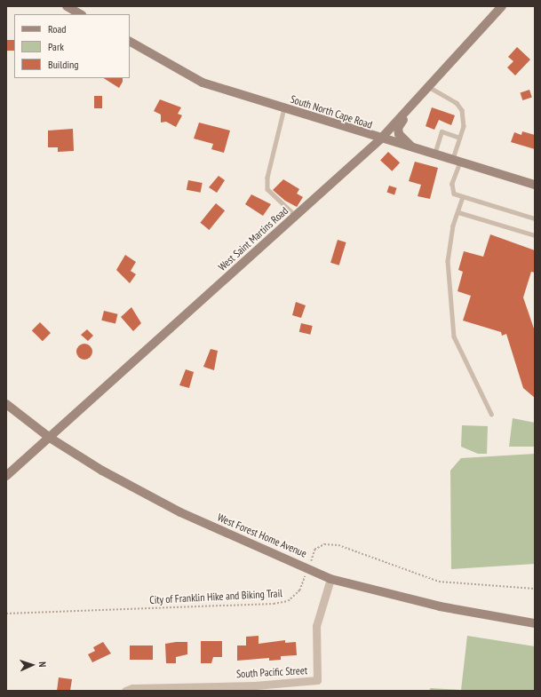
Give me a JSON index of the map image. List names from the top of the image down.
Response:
{
  "streets": {
    "street": [
      "South North Cape Road",
      "West Saint Martins Road",
      "West Forest Home Avenue",
      "South Pacific Street"
    ],
    "path": ["City of Franklin Hike and Biking Trail"]
  },
  "crossings": [
    ["South North Cape Road", "West Saint Martins Road"],
    ["West Saint Martins Road", "West Forest Home Avenue"],
    ["West Forest Home Avenue", "City of Franklin Hike and Biking Trail"],
    ["West Forest Home Avenue", "South Pacific Street"]
  ],
  "legend": ["Road", "Park", "Building"],
  "north": "right"
}
